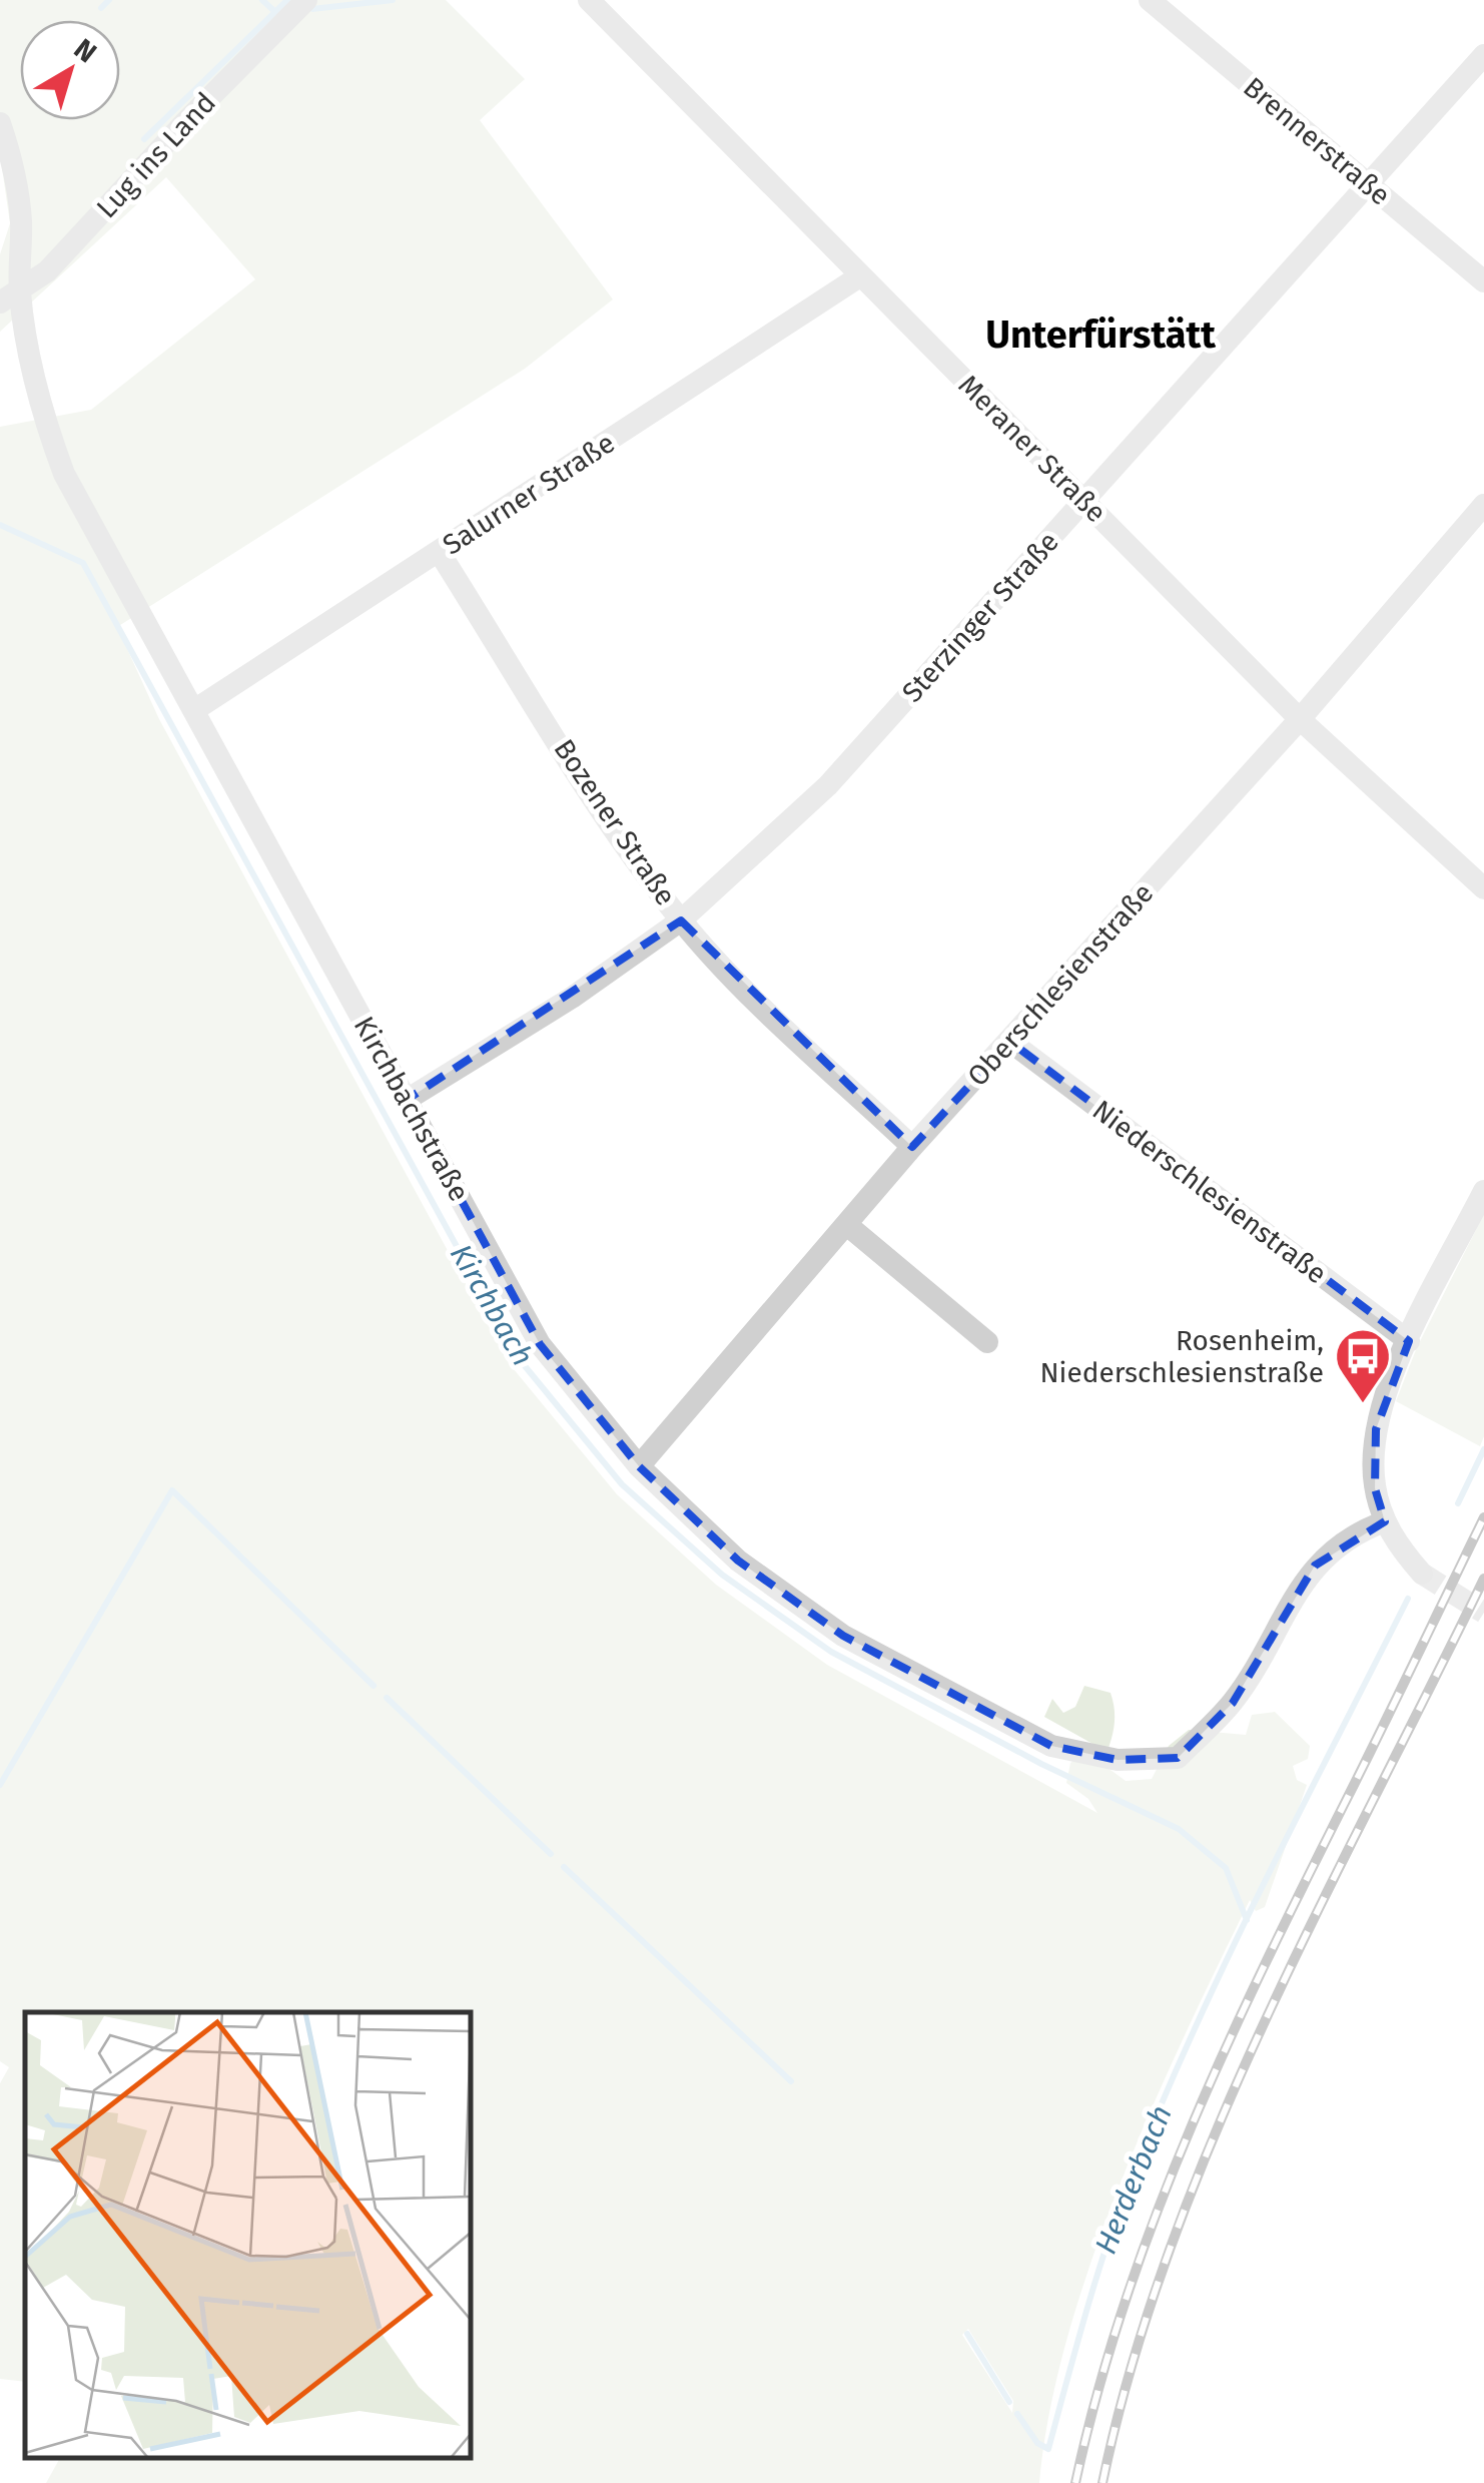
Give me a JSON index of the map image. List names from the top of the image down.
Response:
{
  "streets": {
    "street": [
      "Brennerstraße",
      "Lug ins Land",
      "Meraner Straße",
      "Salurner Straße",
      "Sterzinger Straße",
      "Bozener Straße",
      "Oberschlesienstraße",
      "Kirchbachstraße",
      "Niederschlesienstraße"
    ]
  },
  "crossings": [
    ["Brennerstraße", "Sterzinger Straße"],
    ["Lug ins Land", "Kirchbachstraße"],
    ["Meraner Straße", "Salurner Straße"],
    ["Meraner Straße", "Sterzinger Straße"],
    ["Meraner Straße", "Oberschlesienstraße"],
    ["Salurner Straße", "Bozener Straße"],
    ["Salurner Straße", "Kirchbachstraße"],
    ["Sterzinger Straße", "Bozener Straße"],
    ["Sterzinger Straße", "Kirchbachstraße"],
    ["Bozener Straße", "Oberschlesienstraße"],
    ["Oberschlesienstraße", "Kirchbachstraße"],
    ["Oberschlesienstraße", "Niederschlesienstraße"]
  ],
  "districts": ["Unterfürstätt"],
  "water": ["Kirchbach", "Herderbach"],
  "places": {
    "bus stop": ["Rosenheim, Niederschlesienstraße"]
  },
  "north": "top right"
}
